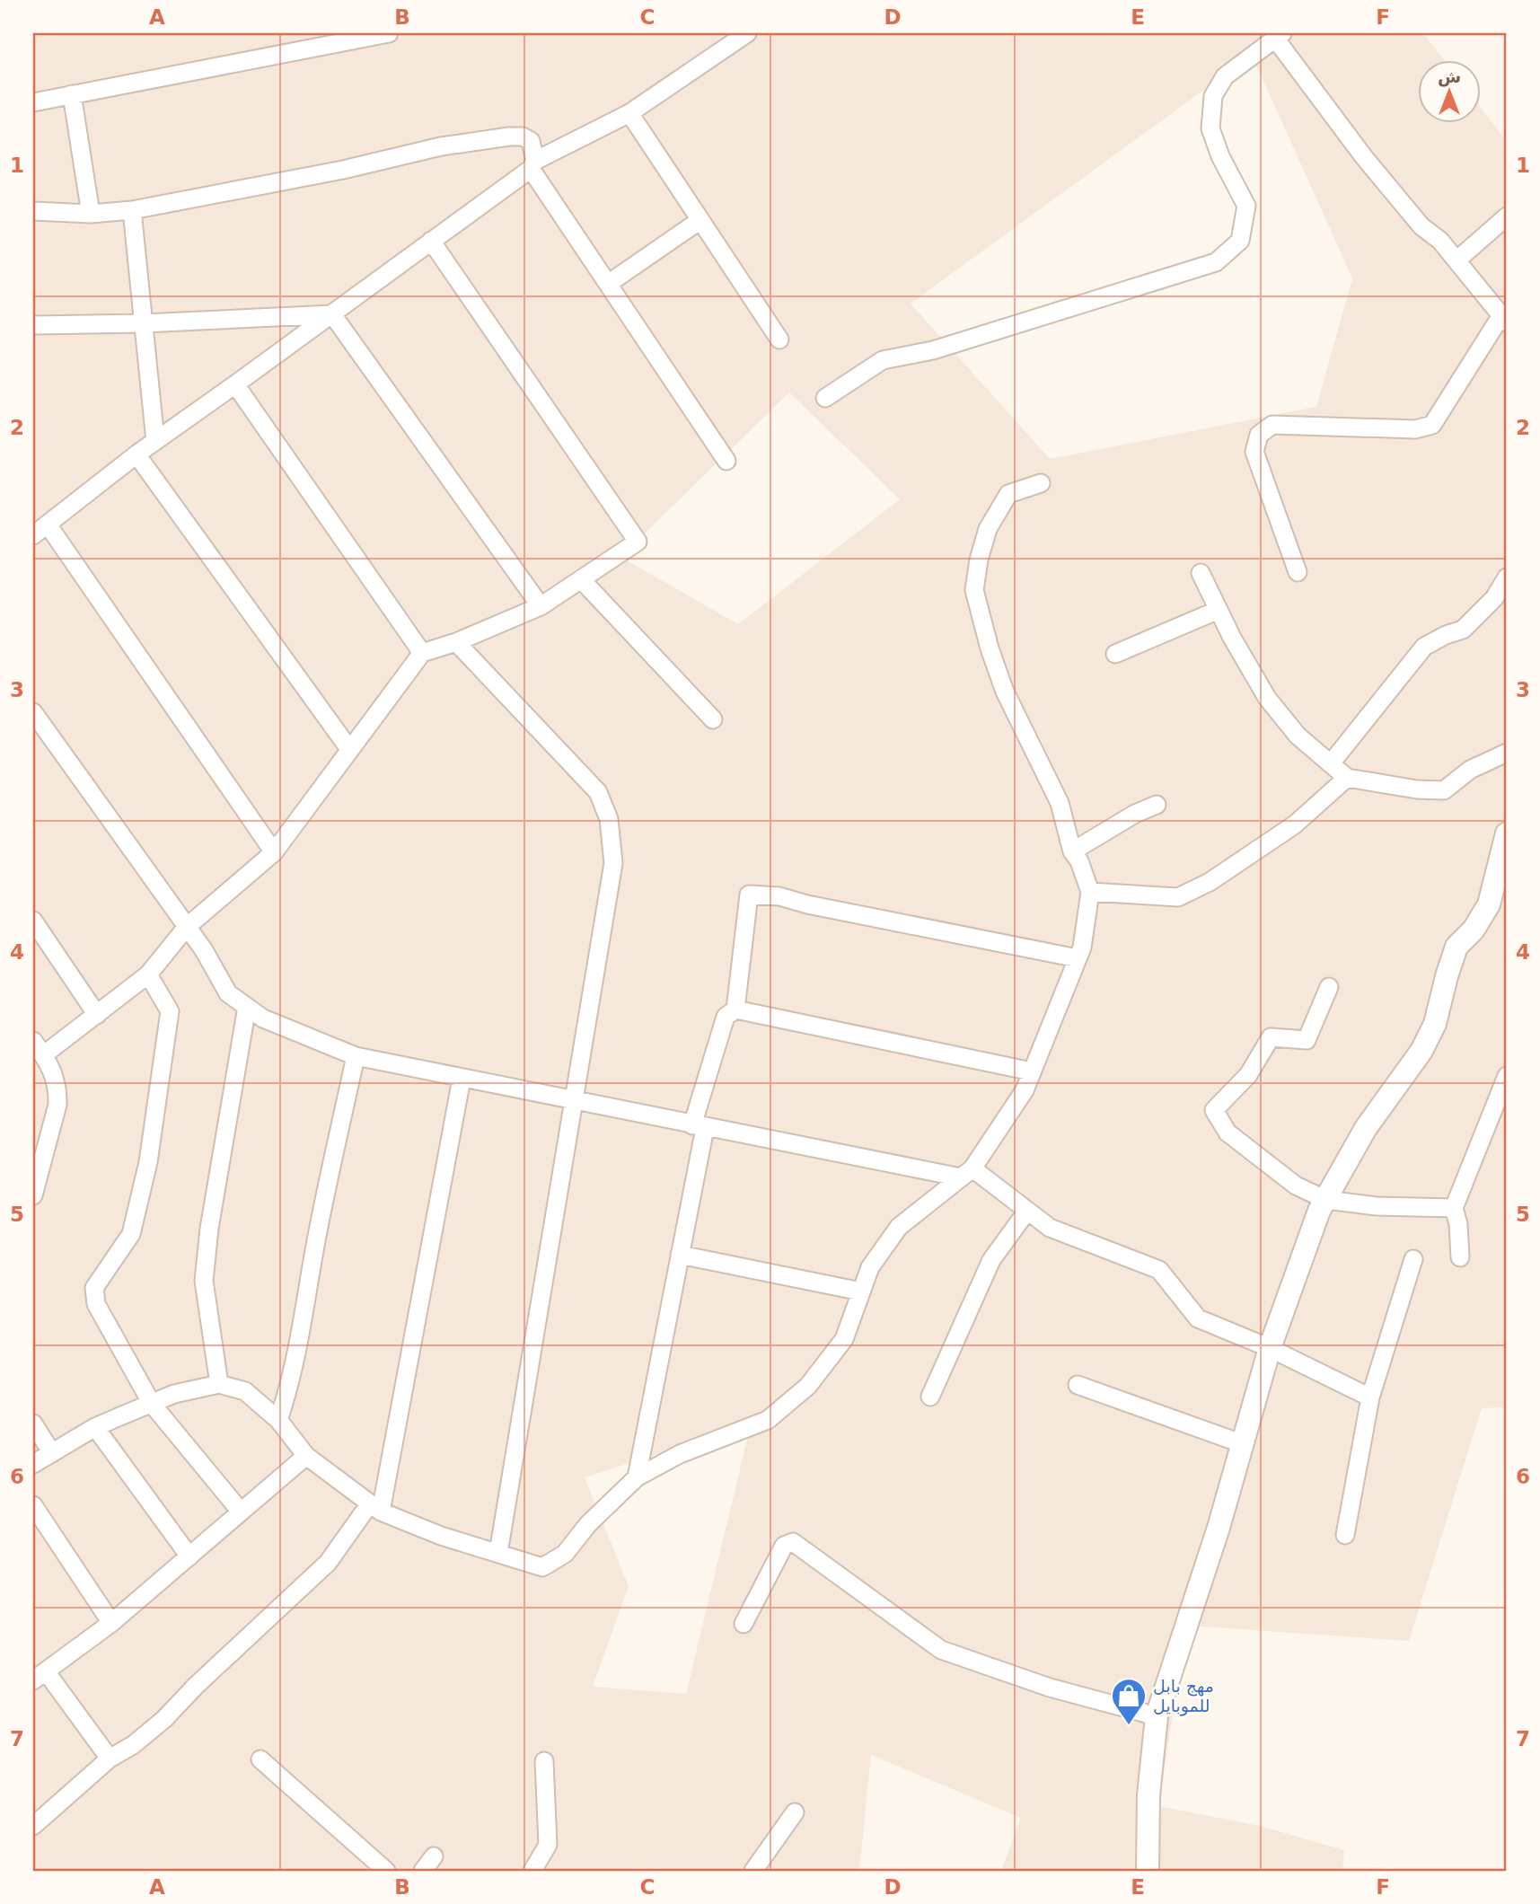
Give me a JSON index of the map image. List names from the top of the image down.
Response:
{
  "places": {
    "shop": ["مهج بابل للموبايل"]
  },
  "north": "top",
  "grid": {
    "columns": [
      "A",
      "B",
      "C",
      "D",
      "E",
      "F"
    ],
    "rows": [
      "1",
      "2",
      "3",
      "4",
      "5",
      "6",
      "7"
    ]
  }
}
